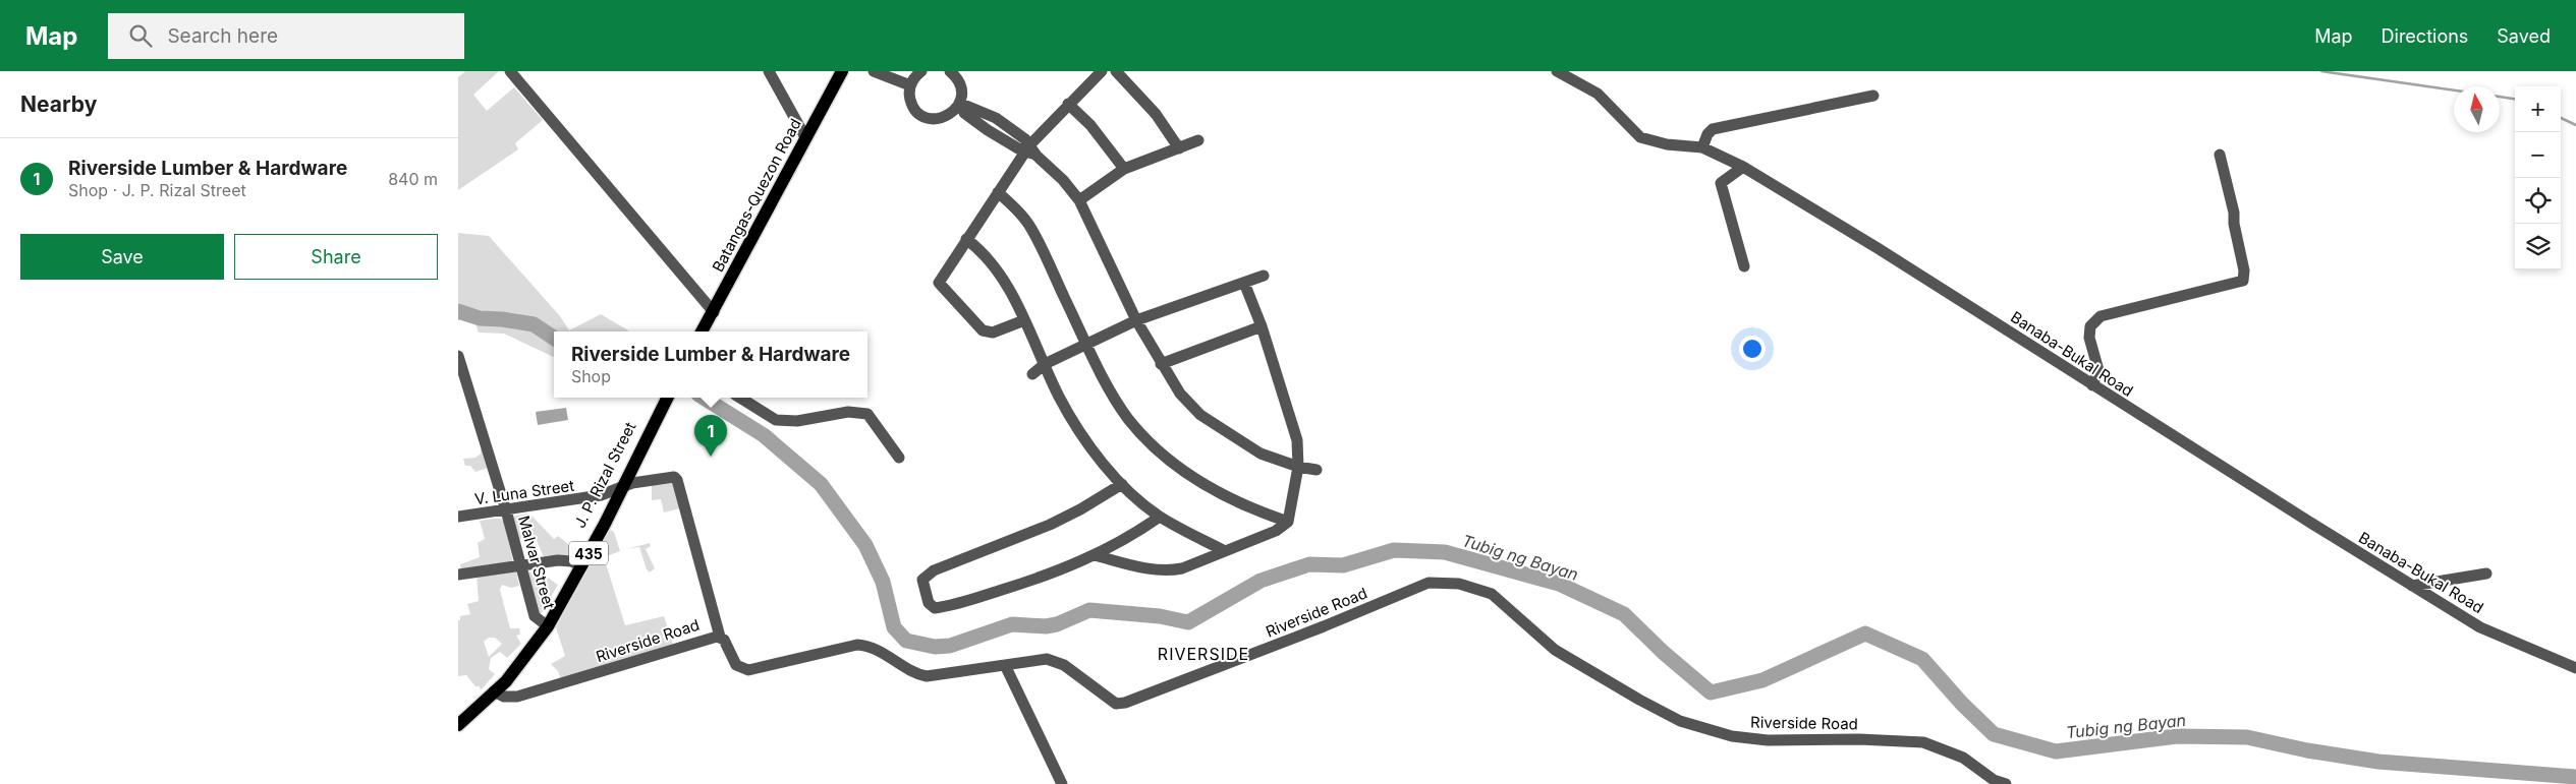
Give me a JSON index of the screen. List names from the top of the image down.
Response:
{
  "streets": {
    "main road": ["Batangas-Quezon Road", "J. P. Rizal Street", "435"],
    "street": [
      "Banaba-Bukal Road",
      "V. Luna Street",
      "Malvar Street",
      "Riverside Road"
    ]
  },
  "crossings": [
    ["J. P. Rizal Street", "V. Luna Street"],
    ["J. P. Rizal Street", "Malvar Street"],
    ["J. P. Rizal Street", "Riverside Road"],
    ["V. Luna Street", "Malvar Street"],
    ["V. Luna Street", "Riverside Road"]
  ],
  "districts": ["RIVERSIDE"],
  "water": ["Tubig ng Bayan"],
  "north": "top",
  "page": {
    "header": "Map",
    "search": "Search here",
    "nav": ["Map", "Directions", "Saved"],
    "heading": "Nearby",
    "map_buttons": ["+", "−"],
    "list": [
      {
        "mark": "1",
        "name": "Riverside Lumber & Hardware",
        "note": "Shop · J. P. Rizal Street",
        "value": "840 m"
      }
    ],
    "buttons": ["Save", "Share"],
    "popup": ["Riverside Lumber & Hardware", "Shop"],
    "pins": "1"
  }
}
